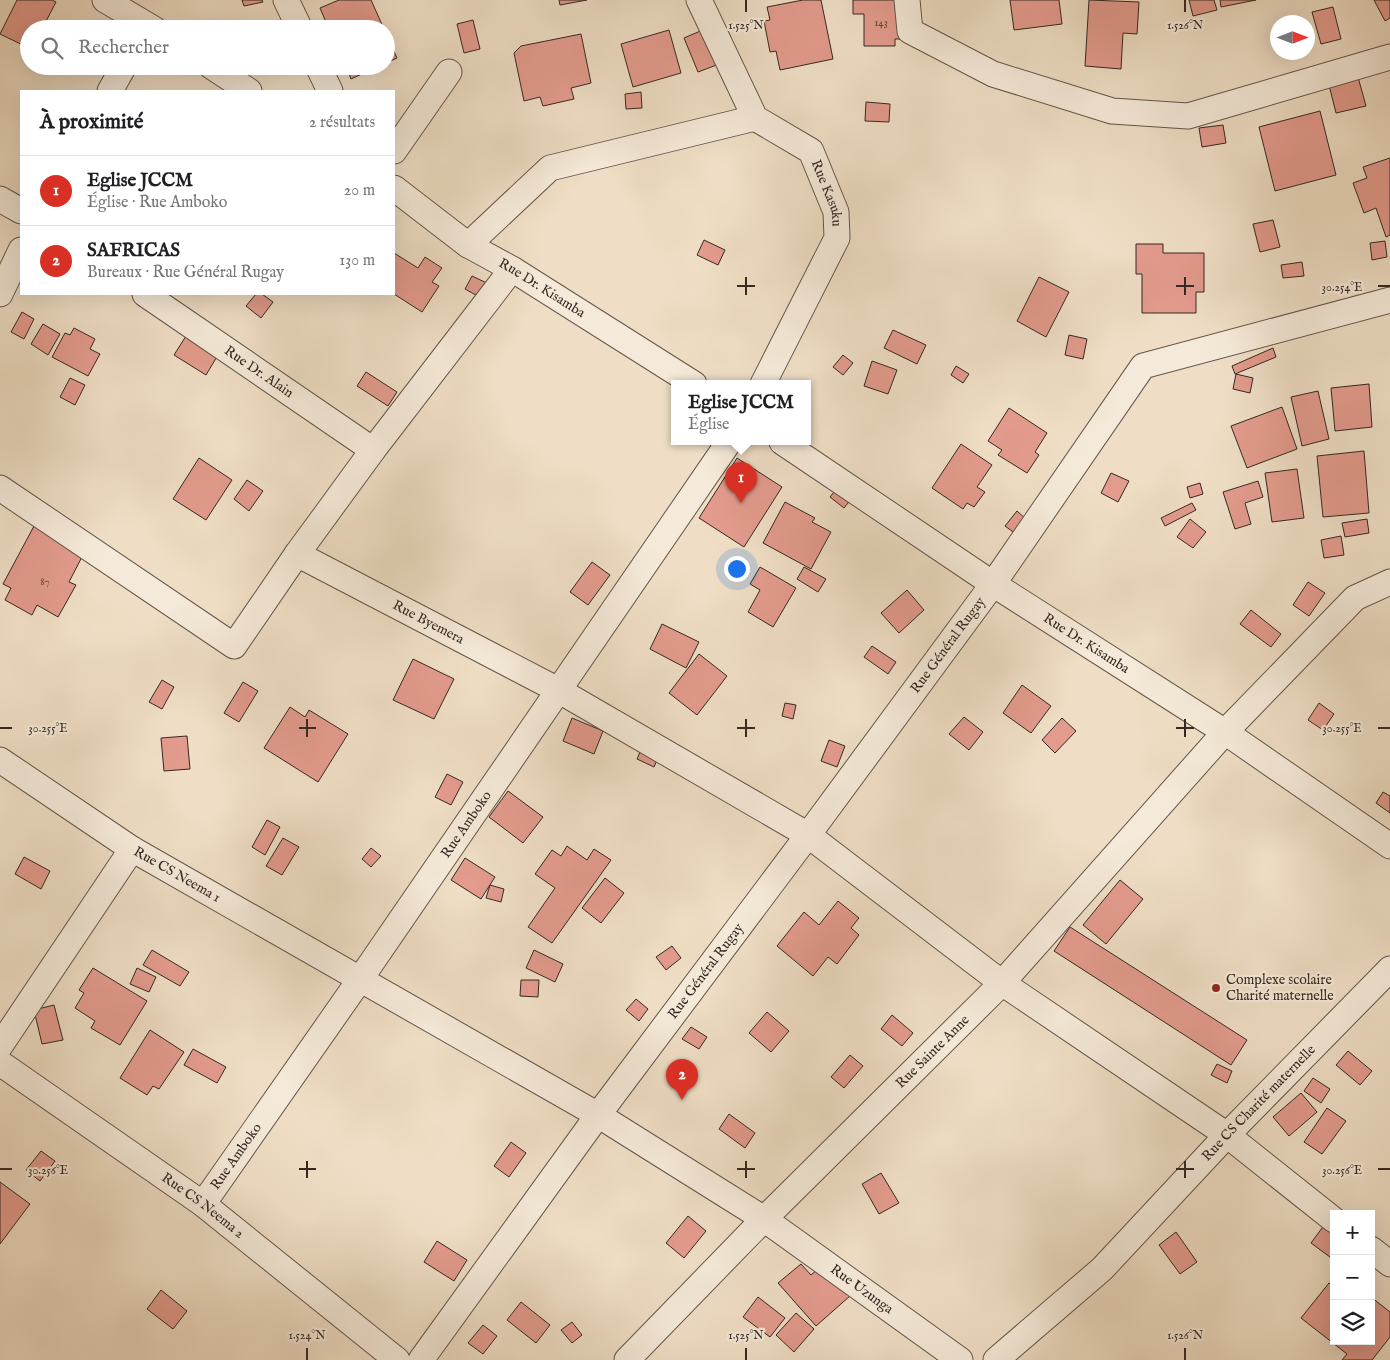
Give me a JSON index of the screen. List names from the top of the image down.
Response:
{
  "streets": {
    "street": [
      "Rue Kasuku",
      "Rue Dr. Kisamba",
      "Rue Dr. Alain",
      "Rue Byemera",
      "Rue Général Rugay",
      "Rue Amboko",
      "Rue CS Neema 1",
      "Rue Sainte Anne",
      "Rue CS Charité maternelle",
      "Rue CS Neema 2",
      "Rue Uzunga"
    ]
  },
  "crossings": [
    ["Rue Dr. Kisamba", "Rue Général Rugay"],
    ["Rue Dr. Kisamba", "Rue Sainte Anne"],
    ["Rue Byemera", "Rue Général Rugay"],
    ["Rue Byemera", "Rue Amboko"],
    ["Rue Byemera", "Rue Sainte Anne"],
    ["Rue Byemera", "Rue CS Charité maternelle"],
    ["Rue Général Rugay", "Rue CS Neema 1"],
    ["Rue Général Rugay", "Rue Uzunga"],
    ["Rue Amboko", "Rue CS Neema 1"],
    ["Rue Amboko", "Rue CS Neema 2"],
    ["Rue CS Neema 1", "Rue Uzunga"],
    ["Rue Sainte Anne", "Rue Uzunga"]
  ],
  "places": ["Complexe scolaire Charité maternelle"],
  "house_numbers": ["143", "87"],
  "north": "right",
  "page": {
    "search": "Rechercher",
    "heading": ["À proximité", "2 résultats"],
    "list": [
      {
        "mark": "1",
        "name": "Eglise JCCM",
        "note": "Église · Rue Amboko",
        "value": "20 m"
      },
      {
        "mark": "2",
        "name": "SAFRICAS",
        "note": "Bureaux · Rue Général Rugay",
        "value": "130 m"
      }
    ],
    "popup": ["Eglise JCCM", "Église"],
    "pins": ["1", "2"],
    "map_buttons": ["+", "−"]
  },
  "coordinates": [
    "1.525°N",
    "1.526°N",
    "30.254°E",
    "30.255°E",
    "30.256°E",
    "1.524°N"
  ]
}
